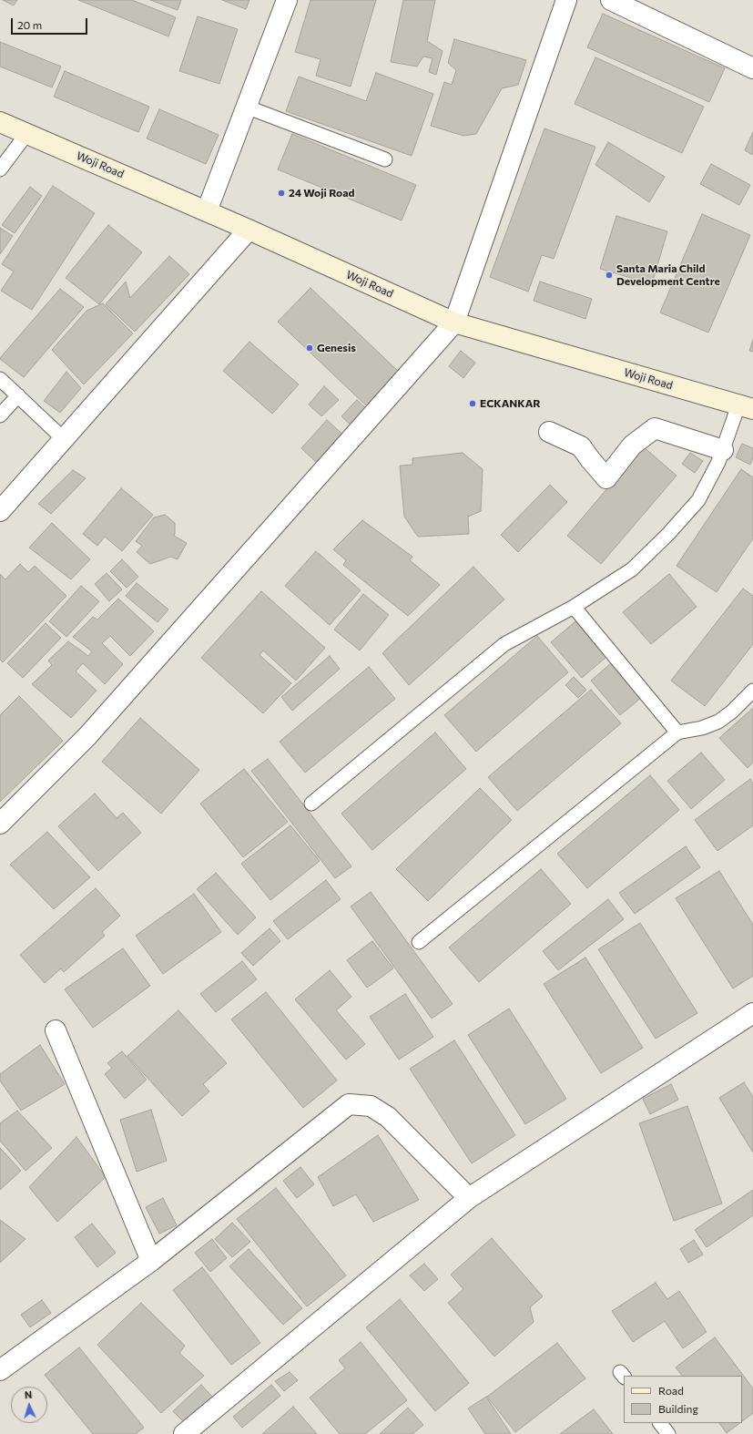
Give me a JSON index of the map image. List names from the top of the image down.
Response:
{
  "streets": {
    "main road": ["Woji Road"]
  },
  "places": [
    "24 Woji Road",
    "Santa Maria Child Development Centre",
    "Genesis",
    "ECKANKAR"
  ],
  "legend": ["Road", "Building"],
  "scale_bar": "20 m",
  "north": "top"
}
